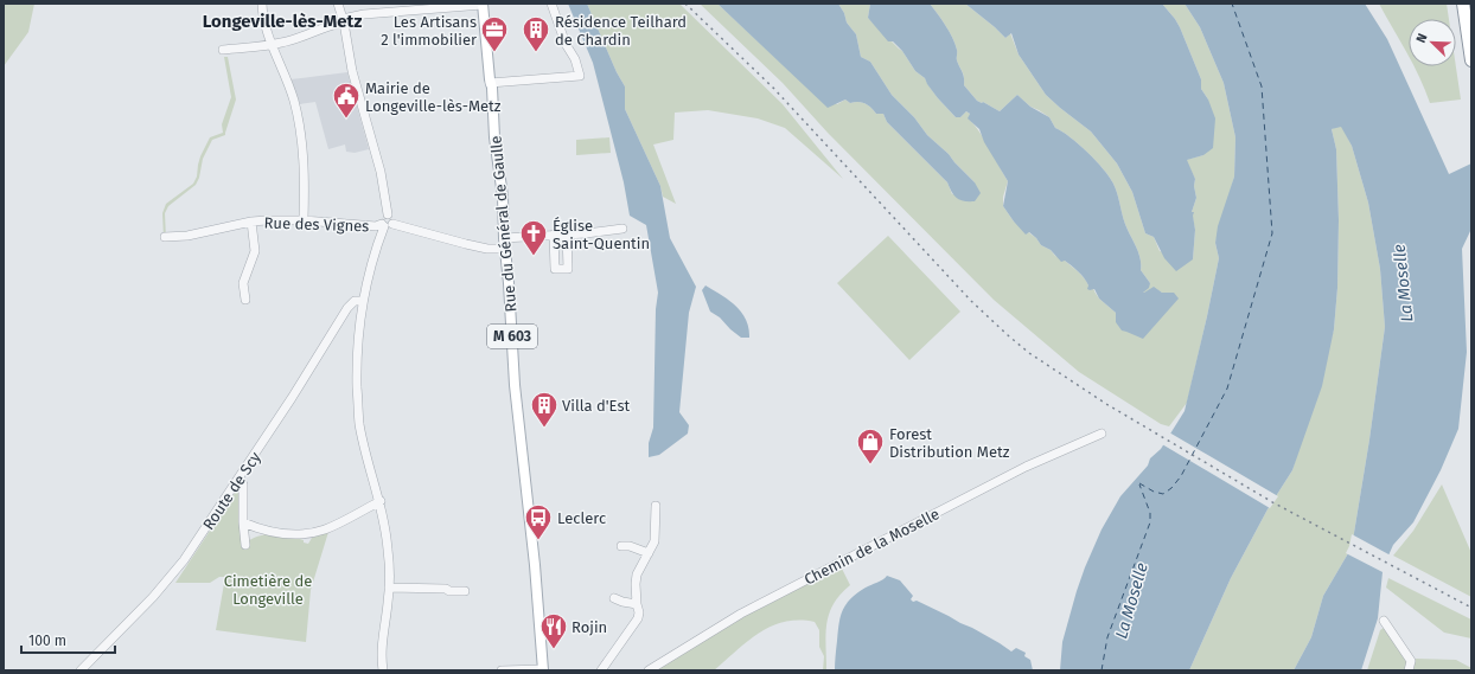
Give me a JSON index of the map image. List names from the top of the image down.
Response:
{
  "streets": {
    "main road": ["Rue du Général de Gaulle", "M 603"],
    "street": ["Rue des Vignes", "Route de Scy", "Chemin de la Moselle"]
  },
  "crossings": [
    ["Rue des Vignes", "Rue du Général de Gaulle"]
  ],
  "districts": ["Longeville-lès-Metz"],
  "water": ["La Moselle"],
  "parks": ["Cimetière de Longeville"],
  "places": {
    "office": ["Les Artisans 2 l'immobilier"],
    "building": ["Résidence Teilhard de Chardin", "Villa d'Est"],
    "public building": ["Mairie de Longeville-lès-Metz"],
    "church": ["Église Saint-Quentin"],
    "shop": ["Forest Distribution Metz"],
    "bus stop": ["Leclerc"],
    "restaurant": ["Rojin"]
  },
  "scale_bar": "100 m",
  "north": "top left"
}
